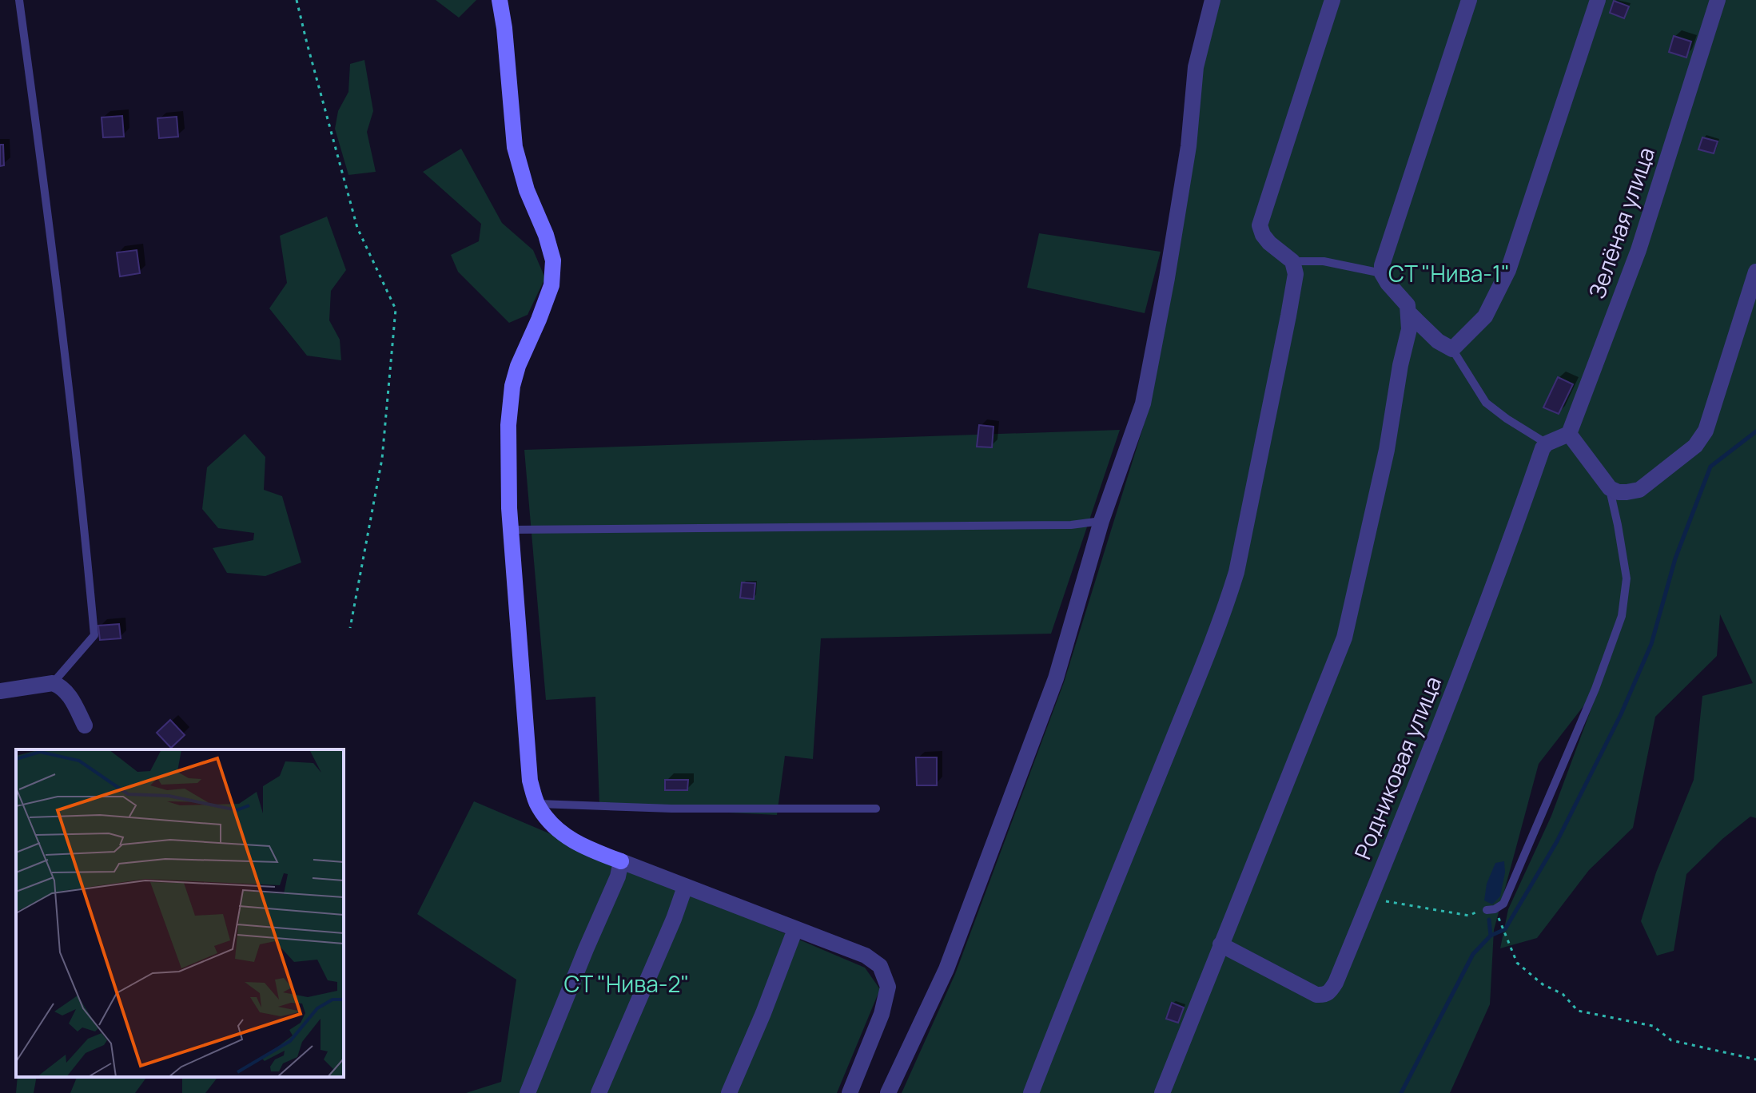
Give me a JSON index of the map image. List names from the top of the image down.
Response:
{
  "streets": {
    "street": ["Зелёная улица", "Родниковая улица"]
  },
  "parks": ["СТ \"Нива-1\"", "СТ \"Нива-2\""]
}
